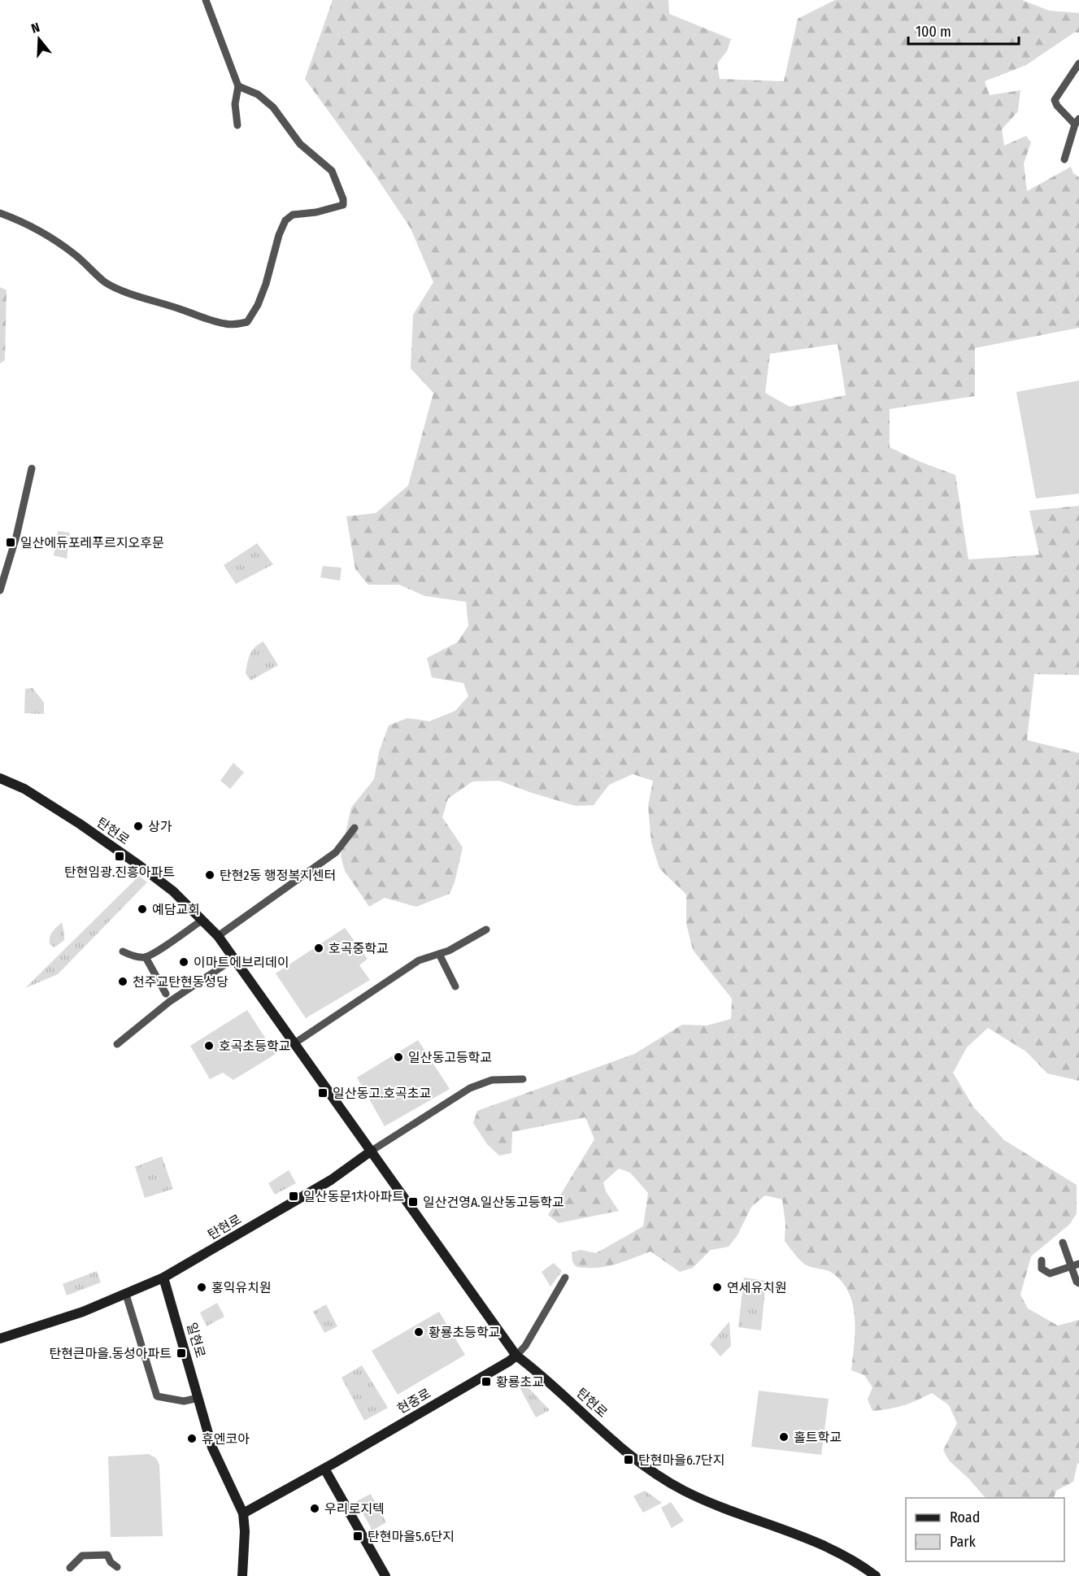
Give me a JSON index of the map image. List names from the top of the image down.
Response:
{
  "streets": {
    "main road": ["탄현로", "일현로", "현중로"]
  },
  "crossings": [
    ["탄현로", "일현로"],
    ["탄현로", "현중로"],
    ["일현로", "현중로"]
  ],
  "places": {
    "transit": [
      "일산에듀포레푸르지오후문",
      "탄현임광.진흥아파트",
      "일산동고.호곡초교",
      "일산동문1차아파트",
      "일산건영A.일산동고등학교",
      "탄현큰마을.동성아파트",
      "황룡초교",
      "탄현마을6.7단지",
      "탄현마을5.6단지"
    ],
    "other": [
      "상가",
      "탄현2동 행정복지센터",
      "예담교회",
      "호곡중학교",
      "이마트에브리데이",
      "천주교탄현동성당",
      "호곡초등학교",
      "일산동고등학교",
      "홍익유치원",
      "연세유치원",
      "황룡초등학교",
      "홀트학교",
      "휴엔코아",
      "우리로지텍"
    ]
  },
  "legend": ["Road", "Park"],
  "scale_bar": "100 m",
  "north": "top"
}
